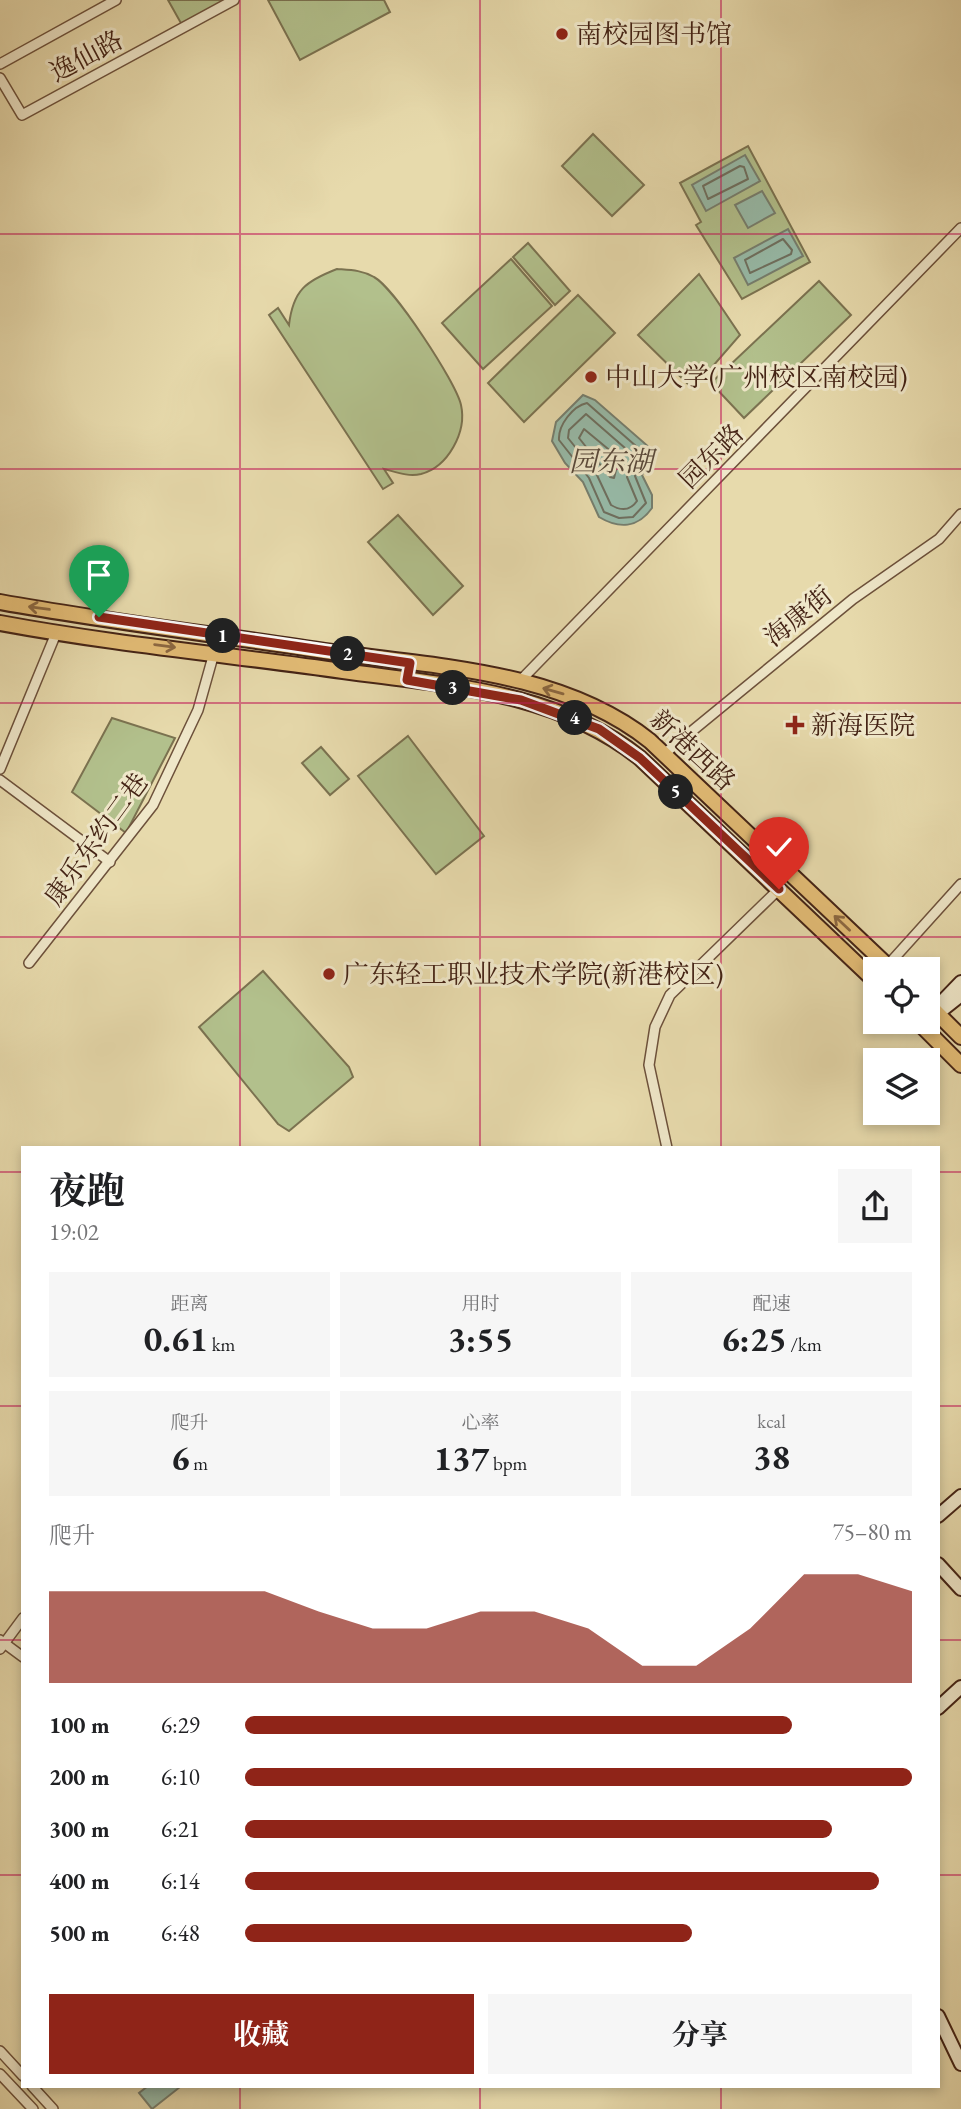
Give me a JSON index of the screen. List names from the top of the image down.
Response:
{
  "streets": {
    "main road": ["新港西路"],
    "street": [
      "逸仙路",
      "园东路",
      "海康街",
      "康乐东约二巷"
    ]
  },
  "crossings": [
    ["园东路", "新港西路"],
    ["海康街", "新港西路"],
    ["新港西路", "康乐东约二巷"]
  ],
  "water": ["园东湖"],
  "places": {
    "other": ["南校园图书馆", "中山大学(广州校区南校园)", "广东轻工职业技术学院(新港校区)"],
    "health": ["新海医院"]
  },
  "page": {
    "pins": [
      "1",
      "2",
      "3",
      "4",
      "5"
    ],
    "heading": ["夜跑", "19:02"],
    "stats": [
      ["距离", "0.61 km"],
      ["用时", "3:55"],
      ["配速", "6:25 /km"],
      ["爬升", "6 m"],
      ["心率", "137 bpm"],
      ["kcal", "38"]
    ],
    "chart": ["爬升", "75–80 m"],
    "list": [
      {
        "name": "100 m",
        "note": "6:29"
      },
      {
        "name": "200 m",
        "note": "6:10"
      },
      {
        "name": "300 m",
        "note": "6:21"
      },
      {
        "name": "400 m",
        "note": "6:14"
      },
      {
        "name": "500 m",
        "note": "6:48"
      }
    ],
    "buttons": ["收藏", "分享"]
  }
}
